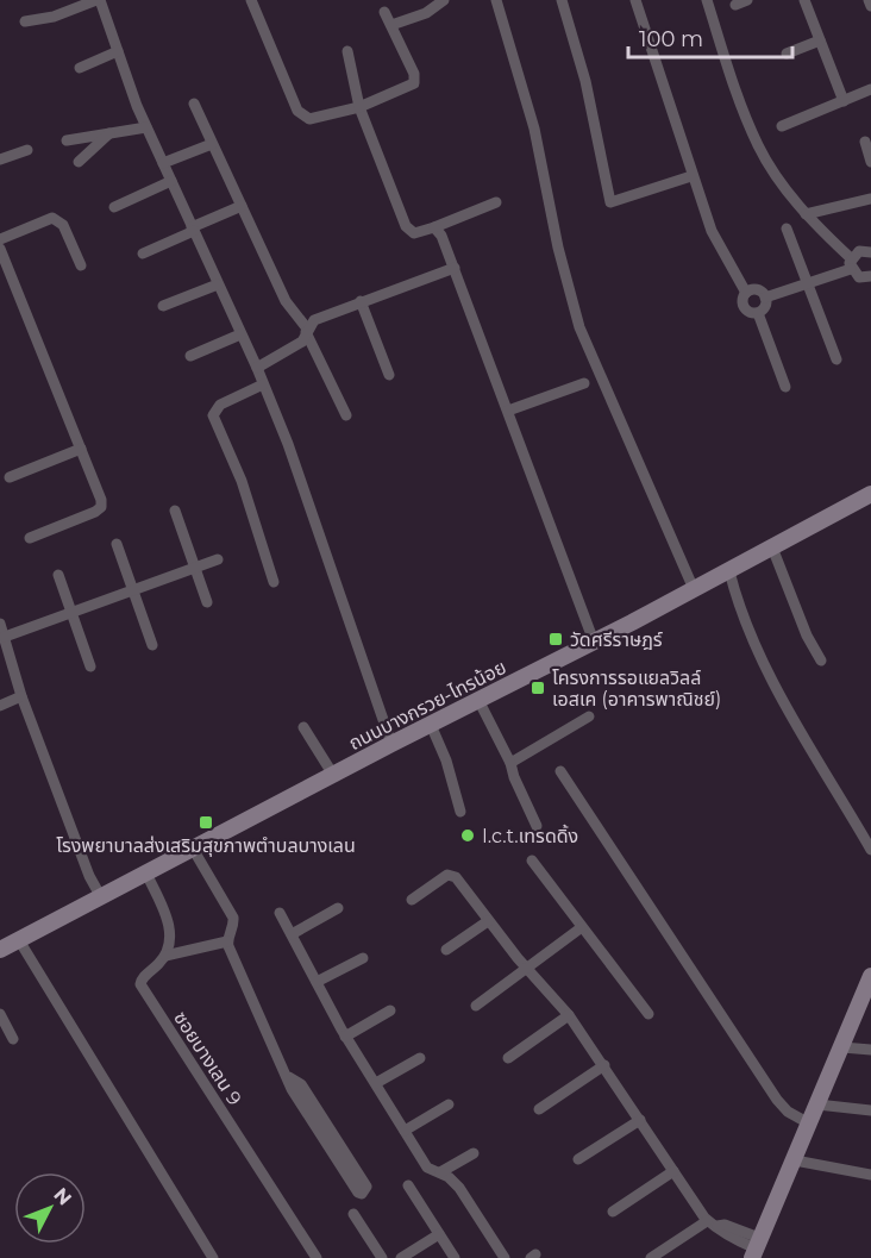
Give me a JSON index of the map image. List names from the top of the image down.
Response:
{
  "streets": {
    "main road": ["ถนนบางกรวย-ไทรน้อย"],
    "street": ["ซอยบางเลน 9"]
  },
  "places": {
    "transit": ["วัดศรีราษฎร์", "โครงการรอแยลวิลล์ เอสเค (อาคารพาณิชย์)", "โรงพยาบาลส่งเสริมสุขภาพตำบลบางเลน"],
    "other": ["I.c.t.เทรดดิ้ง"]
  },
  "scale_bar": "100 m",
  "north": "top right"
}
